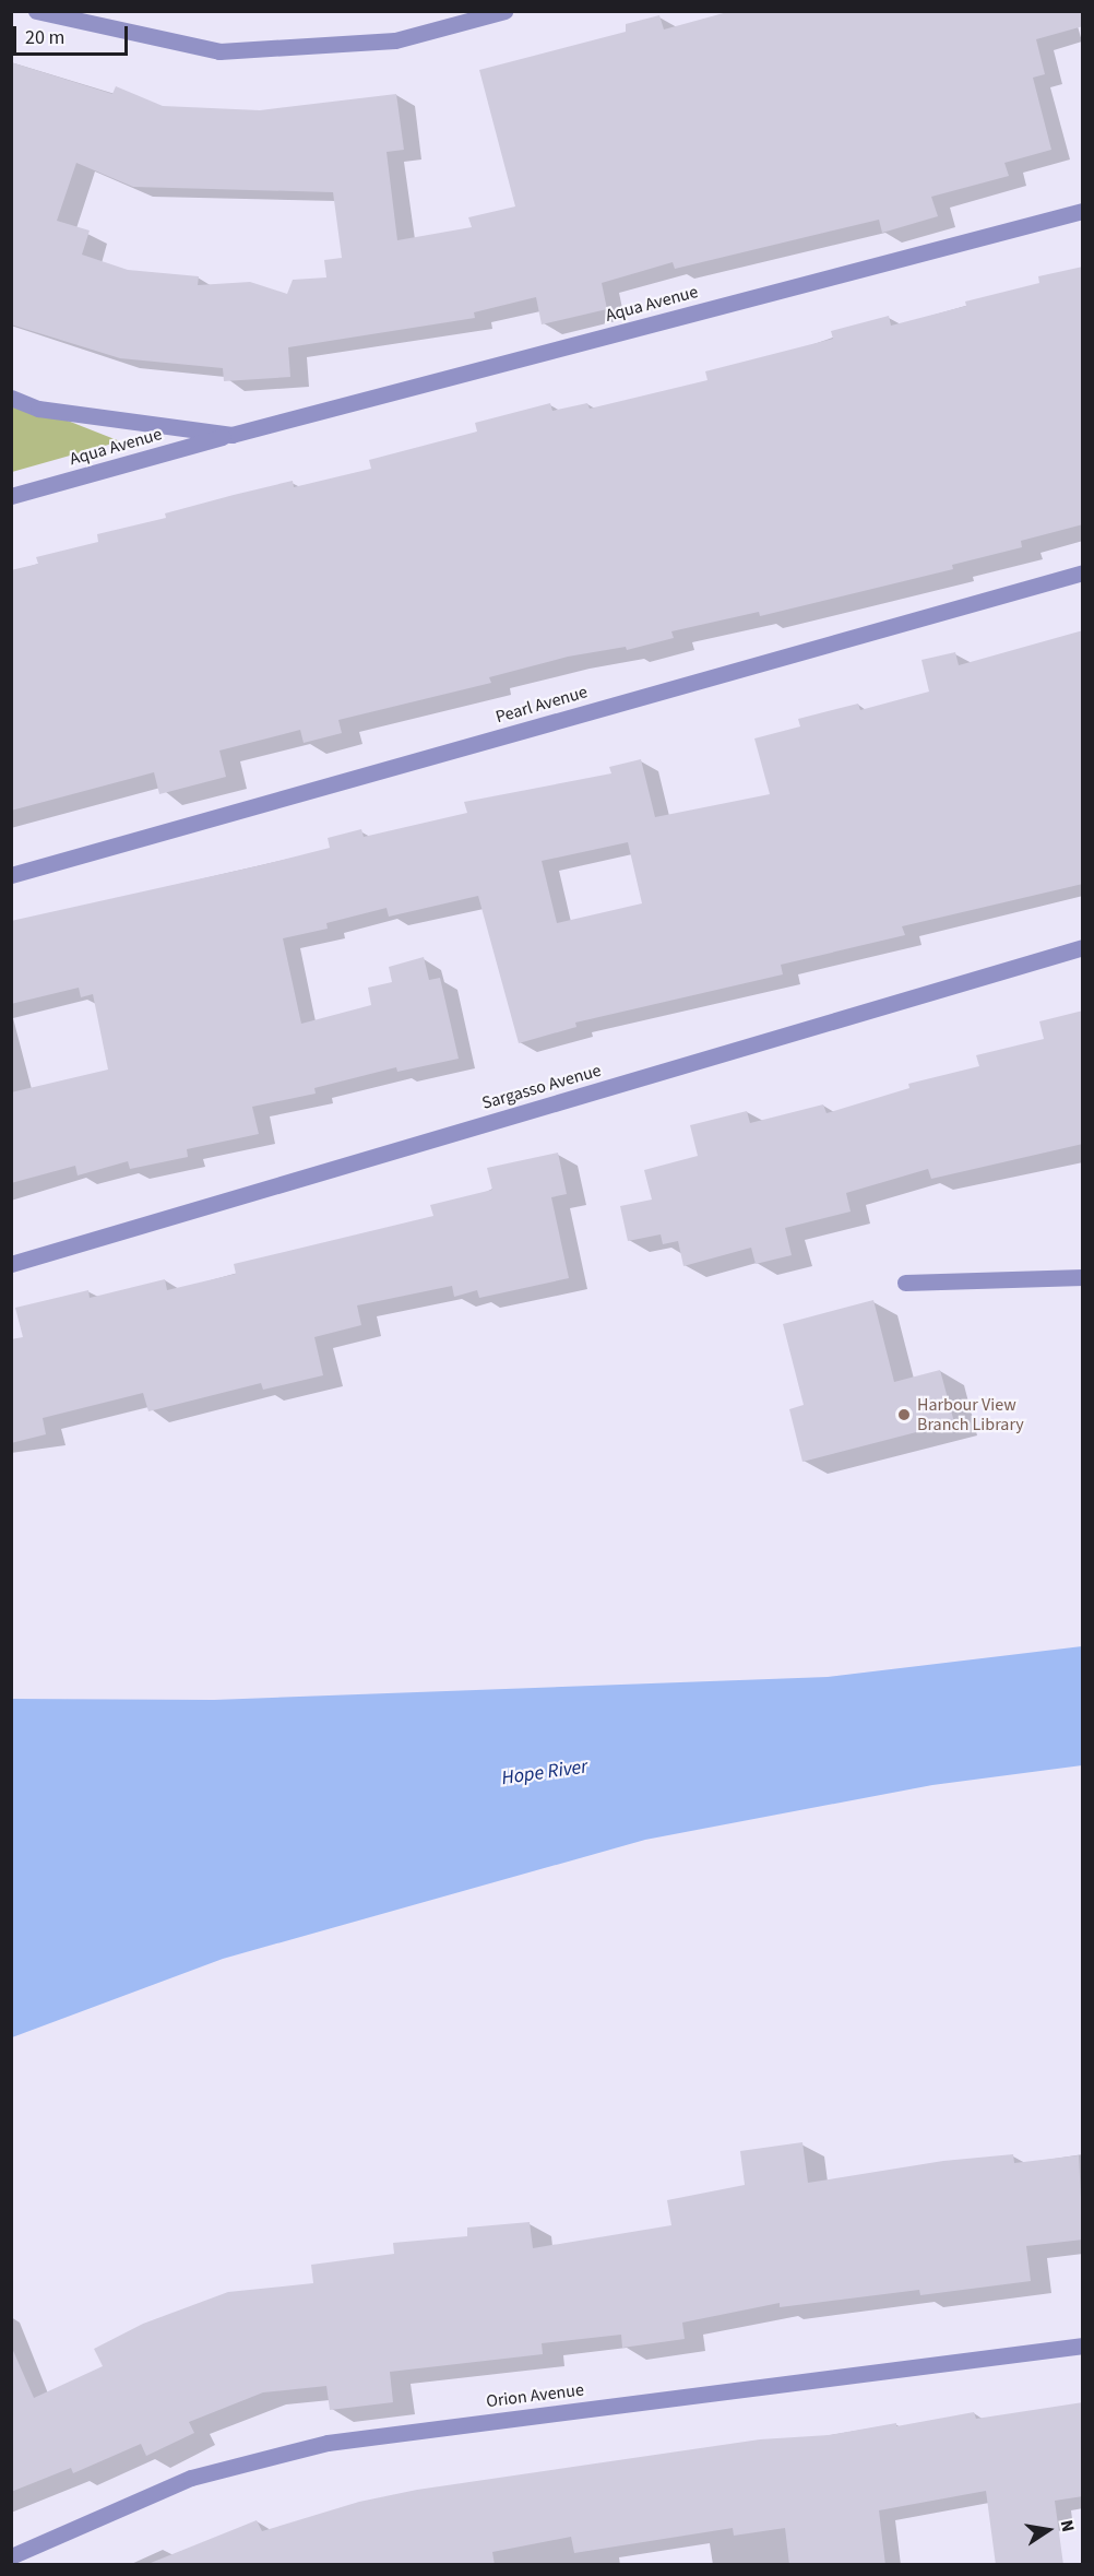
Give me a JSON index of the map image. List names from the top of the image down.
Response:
{
  "streets": {
    "street": [
      "Aqua Avenue",
      "Pearl Avenue",
      "Sargasso Avenue",
      "Orion Avenue"
    ]
  },
  "water": ["Hope River"],
  "places": ["Harbour View Branch Library"],
  "scale_bar": "20 m",
  "north": "right"
}
